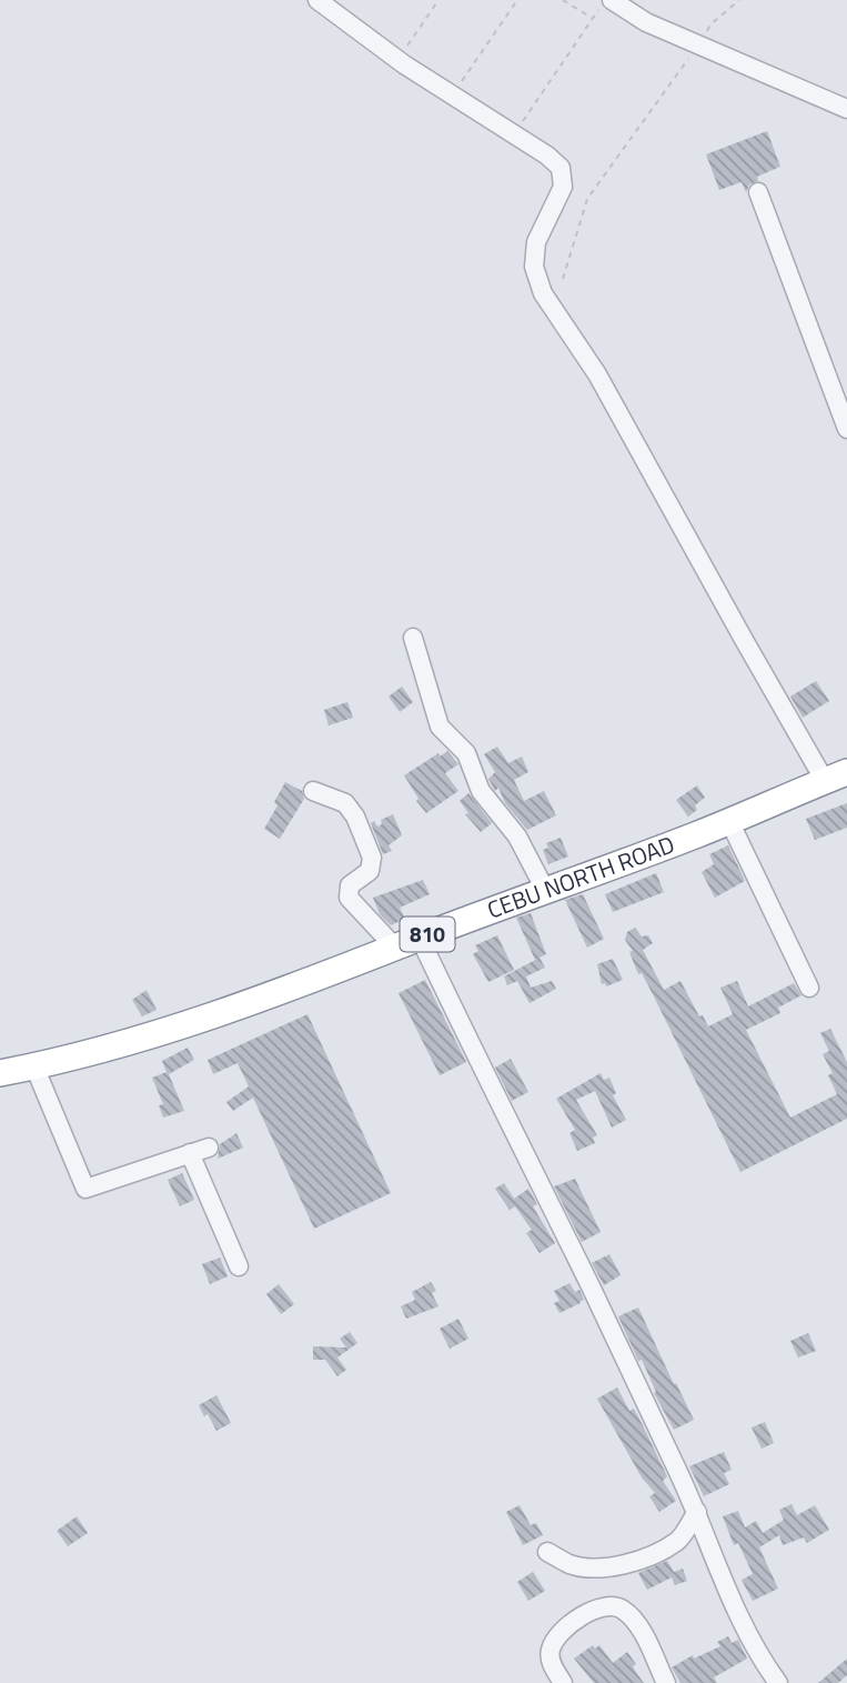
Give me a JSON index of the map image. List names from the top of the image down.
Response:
{
  "streets": {
    "highway": ["CEBU NORTH ROAD", "810"]
  }
}
